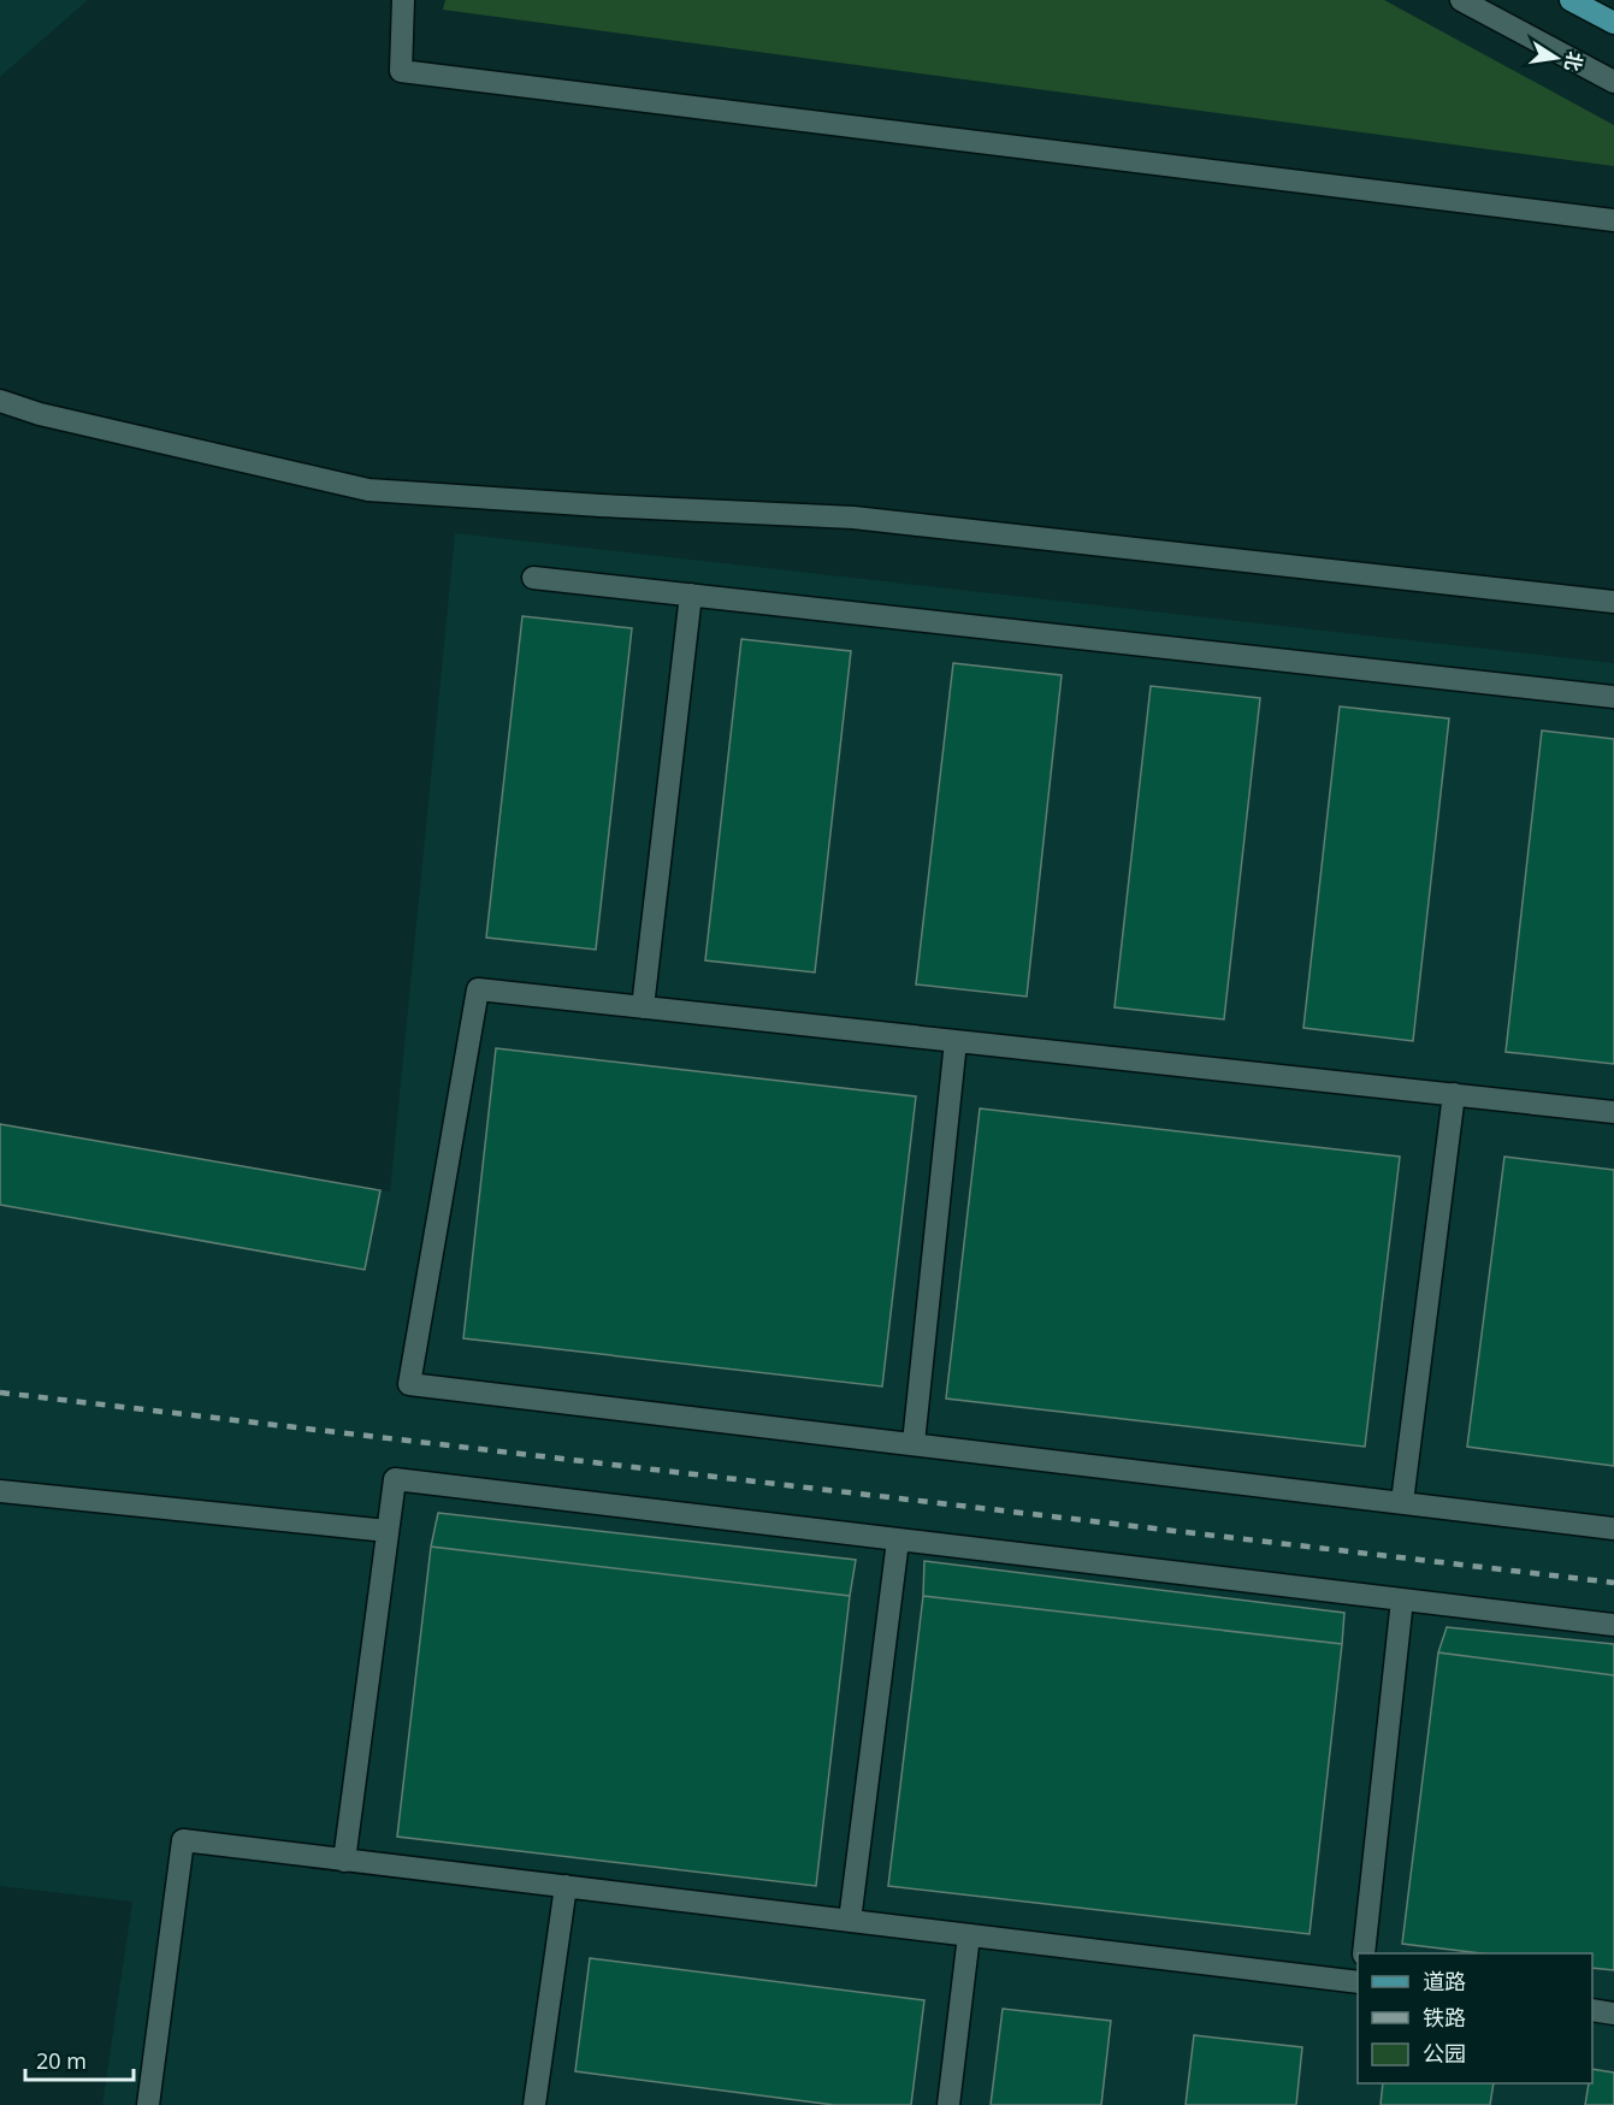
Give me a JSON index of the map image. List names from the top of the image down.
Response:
{
  "legend": ["道路", "铁路", "公园"],
  "scale_bar": "20 m",
  "north": "right"
}
